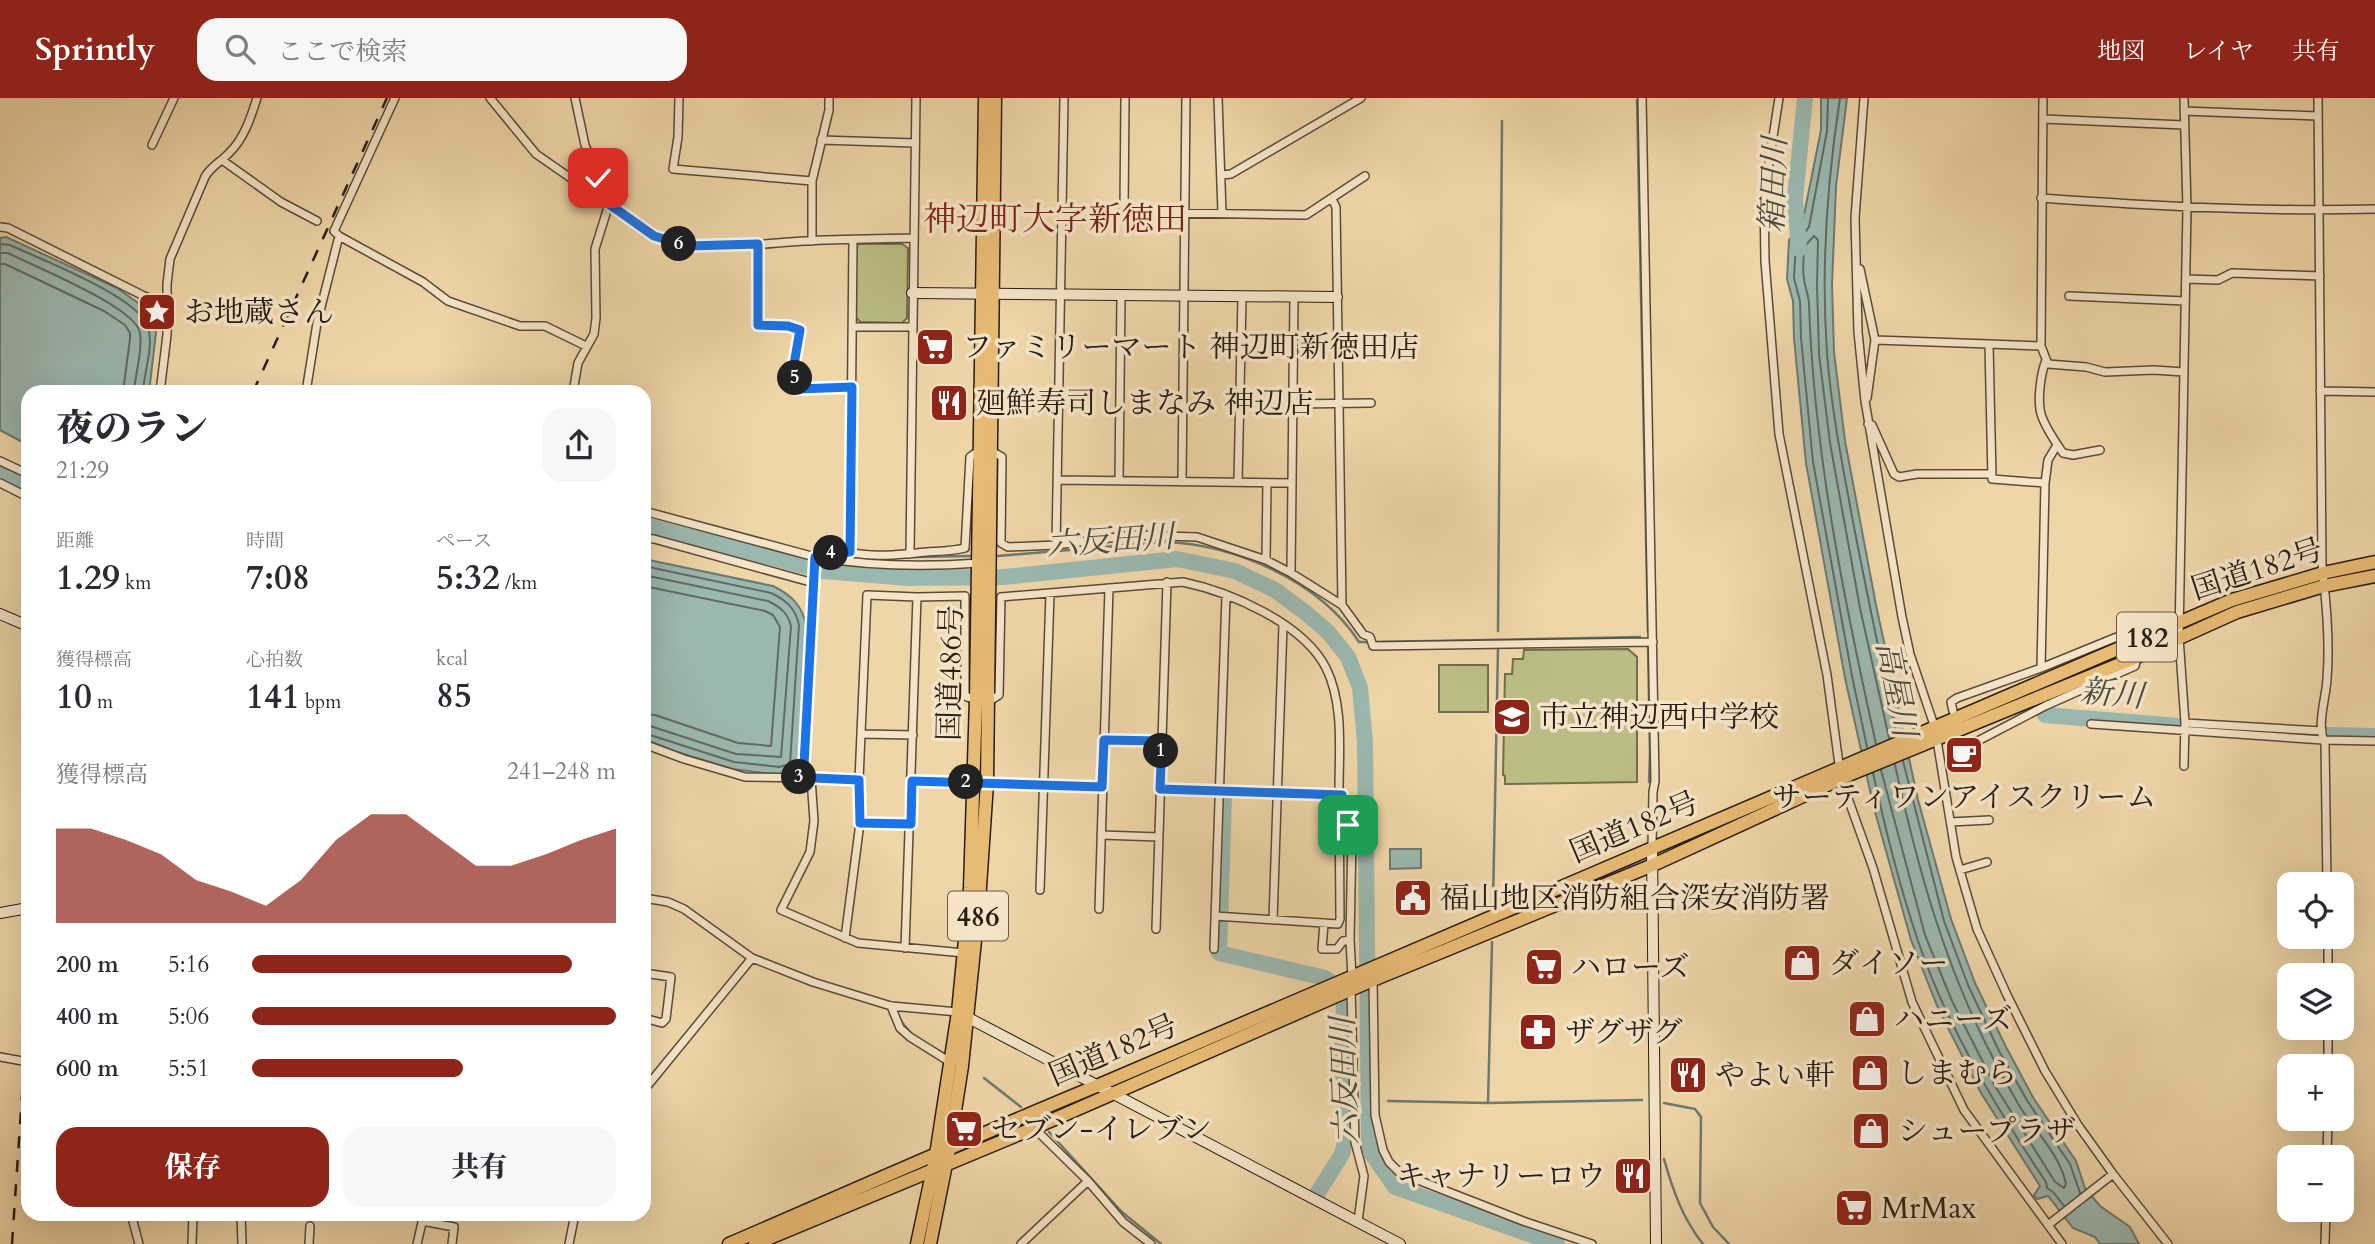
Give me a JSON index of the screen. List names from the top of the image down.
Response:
{
  "streets": {
    "highway": [
      "国道182号",
      "182",
      "国道486号",
      "486"
    ]
  },
  "crossings": [
    ["国道182号", "国道486号"]
  ],
  "districts": ["神辺町大字新徳田"],
  "water": [
    "箱田川",
    "六反田川",
    "高屋川",
    "新川"
  ],
  "places": {
    "place": ["お地蔵さん"],
    "supermarket": [
      "ファミリーマート 神辺町新徳田店",
      "ハローズ",
      "セブン-イレブン",
      "MrMax"
    ],
    "restaurant": ["廻鮮寿司しまなみ 神辺店", "やよい軒", "キャナリーロウ"],
    "school or university": ["市立神辺西中学校"],
    "cafe": ["サーティワンアイスクリーム"],
    "public building": ["福山地区消防組合深安消防署"],
    "shop": [
      "ダイソー",
      "ハニーズ",
      "しまむら",
      "シュープラザ"
    ],
    "pharmacy": ["ザグザグ"]
  },
  "page": {
    "header": "Sprintly",
    "search": "ここで検索",
    "nav": ["地図", "レイヤ", "共有"],
    "pins": [
      "6",
      "5",
      "4",
      "1",
      "3",
      "2"
    ],
    "heading": ["夜のラン", "21:29"],
    "stats": [
      ["距離", "1.29 km"],
      ["時間", "7:08"],
      ["ペース", "5:32 /km"],
      ["獲得標高", "10 m"],
      ["心拍数", "141 bpm"],
      ["kcal", "85"]
    ],
    "chart": ["獲得標高", "241–248 m"],
    "map_buttons": ["+", "−"],
    "list": [
      {
        "name": "200 m",
        "note": "5:16"
      },
      {
        "name": "400 m",
        "note": "5:06"
      },
      {
        "name": "600 m",
        "note": "5:51"
      }
    ],
    "buttons": ["保存", "共有"]
  }
}
